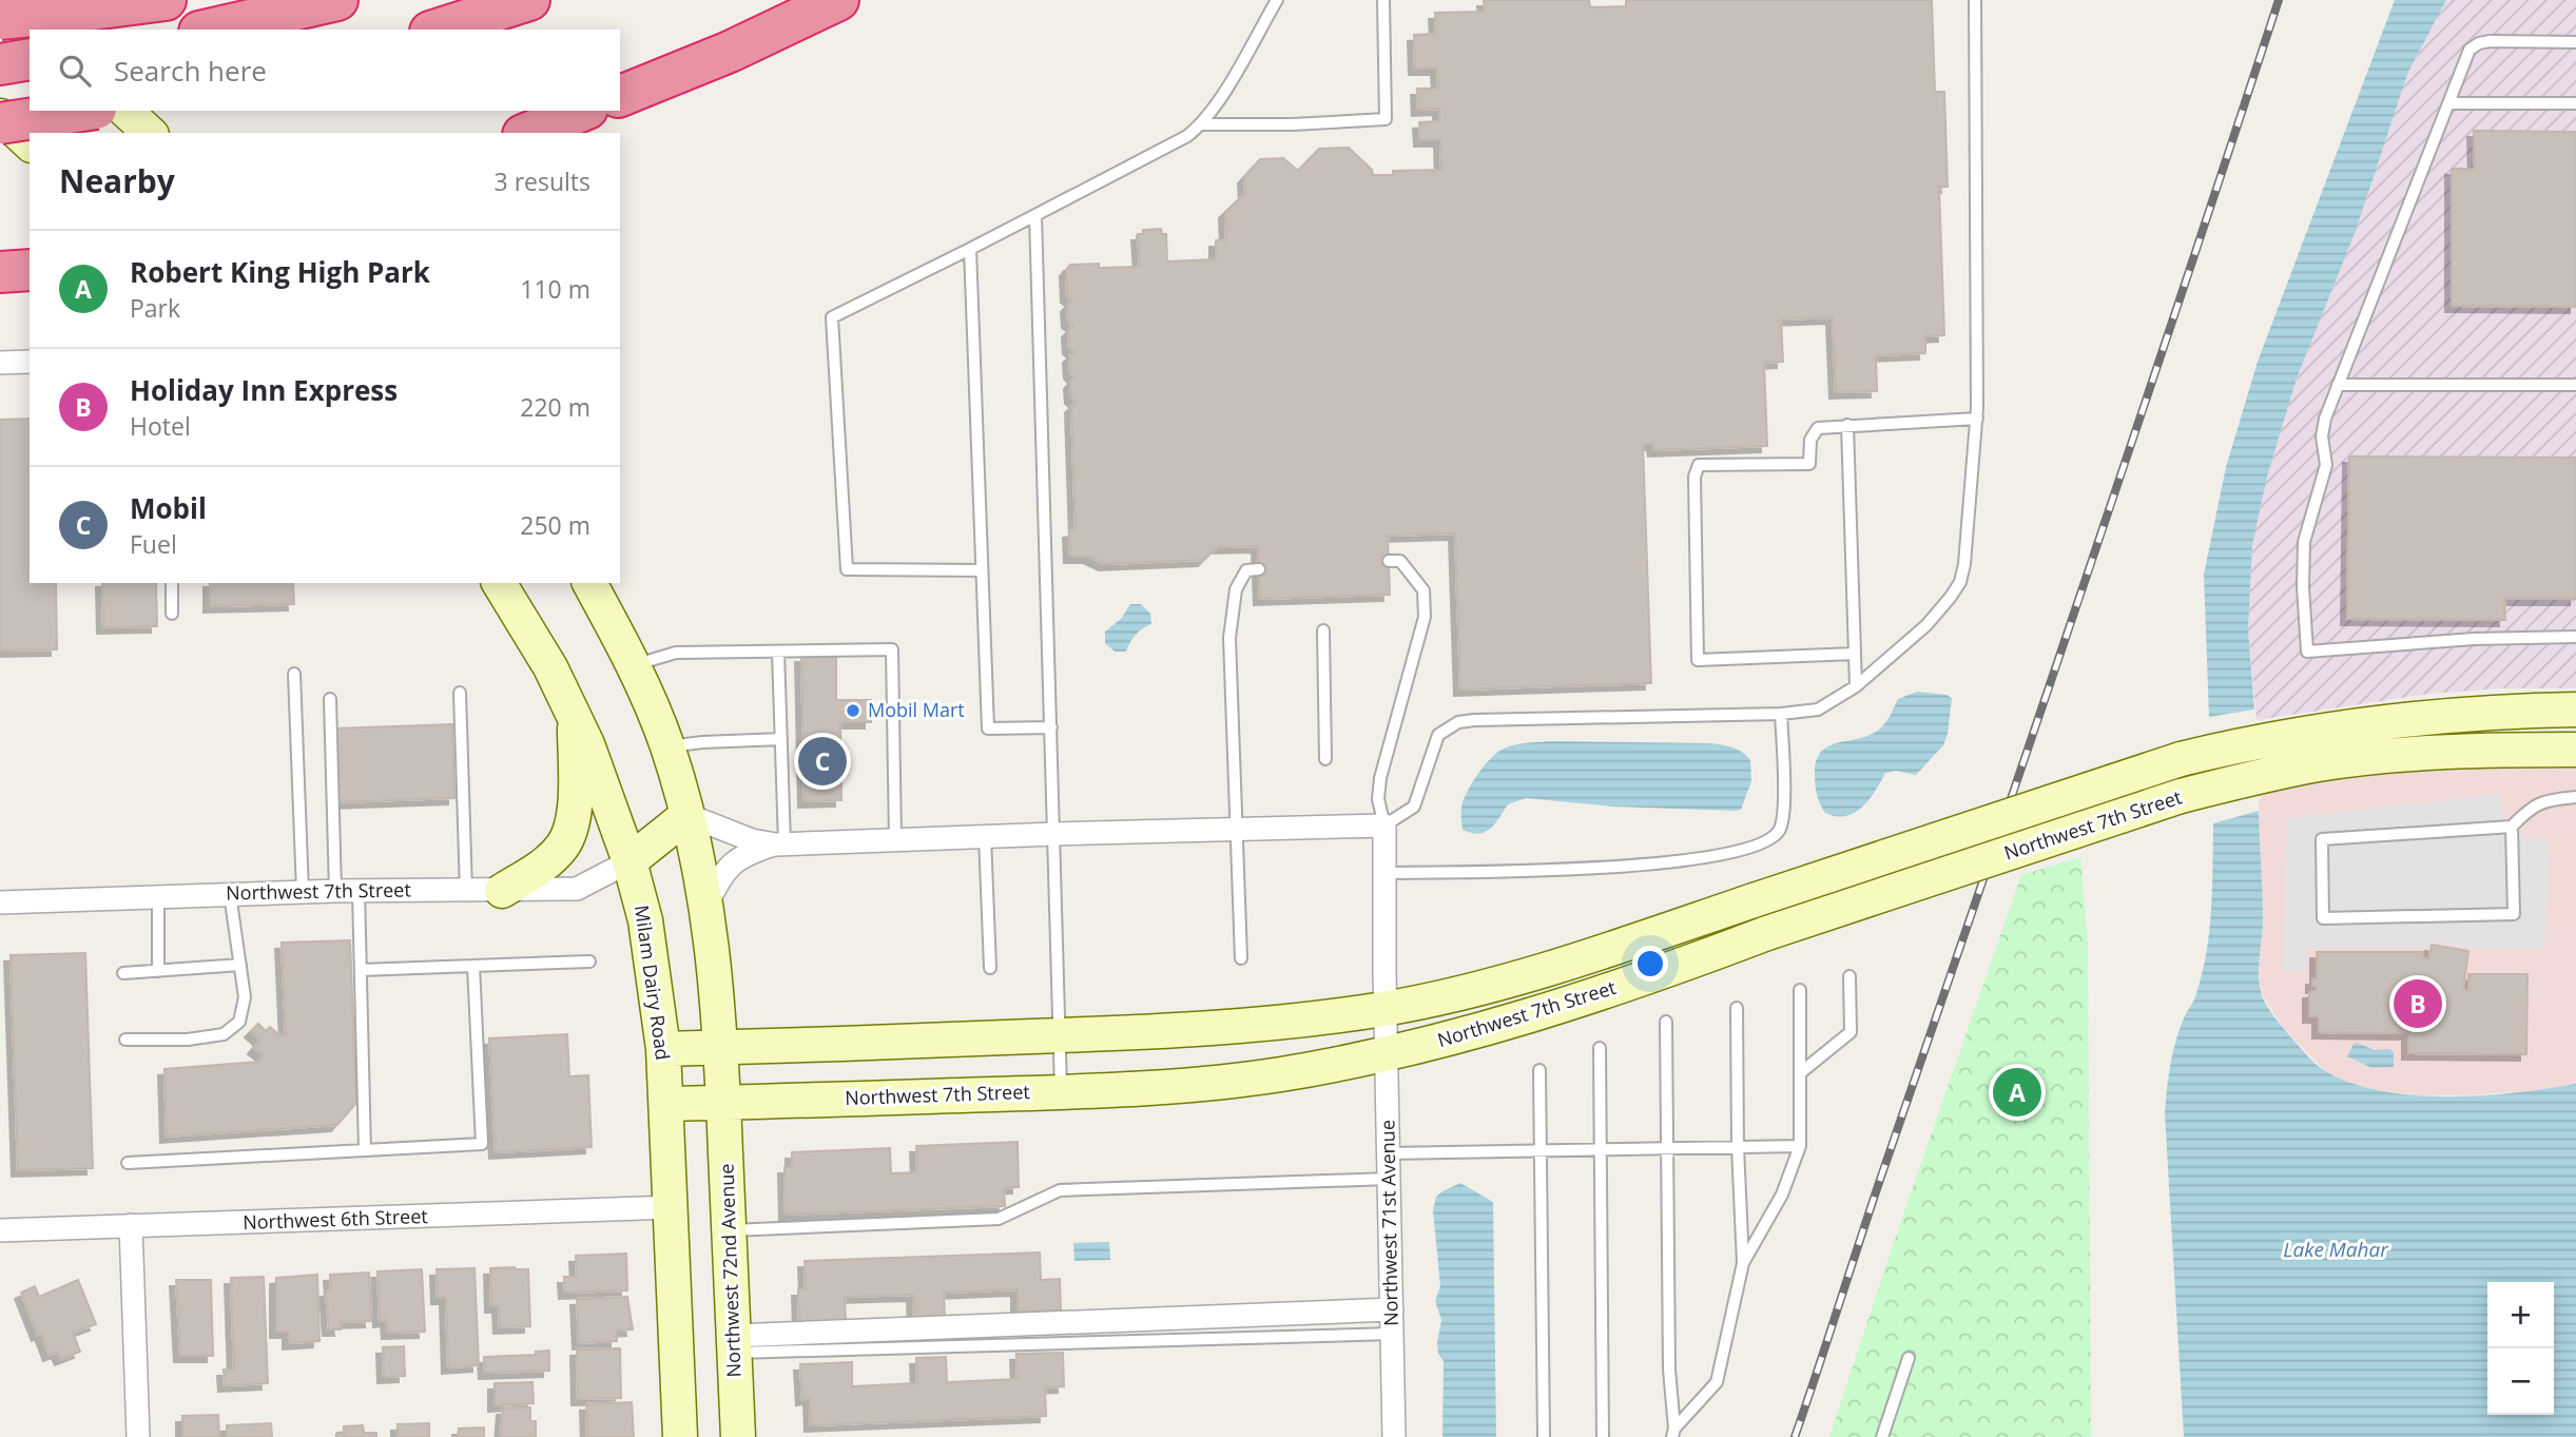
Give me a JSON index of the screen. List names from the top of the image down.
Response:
{
  "streets": {
    "main road": ["Northwest 7th Street", "Milam Dairy Road", "Northwest 72nd Avenue"],
    "street": ["Northwest 6th Street", "Northwest 71st Avenue"]
  },
  "crossings": [
    ["Northwest 7th Street", "Milam Dairy Road"],
    ["Northwest 7th Street", "Northwest 71st Avenue"],
    ["Northwest 7th Street", "Northwest 72nd Avenue"]
  ],
  "water": ["Lake Mahar"],
  "places": ["Mobil Mart"],
  "page": {
    "search": "Search here",
    "heading": ["Nearby", "3 results"],
    "list": [
      {
        "mark": "A",
        "name": "Robert King High Park",
        "note": "Park",
        "value": "110 m"
      },
      {
        "mark": "B",
        "name": "Holiday Inn Express",
        "note": "Hotel",
        "value": "220 m"
      },
      {
        "mark": "C",
        "name": "Mobil",
        "note": "Fuel",
        "value": "250 m"
      }
    ],
    "pins": ["C", "B", "A"],
    "map_buttons": ["+", "−"]
  }
}
